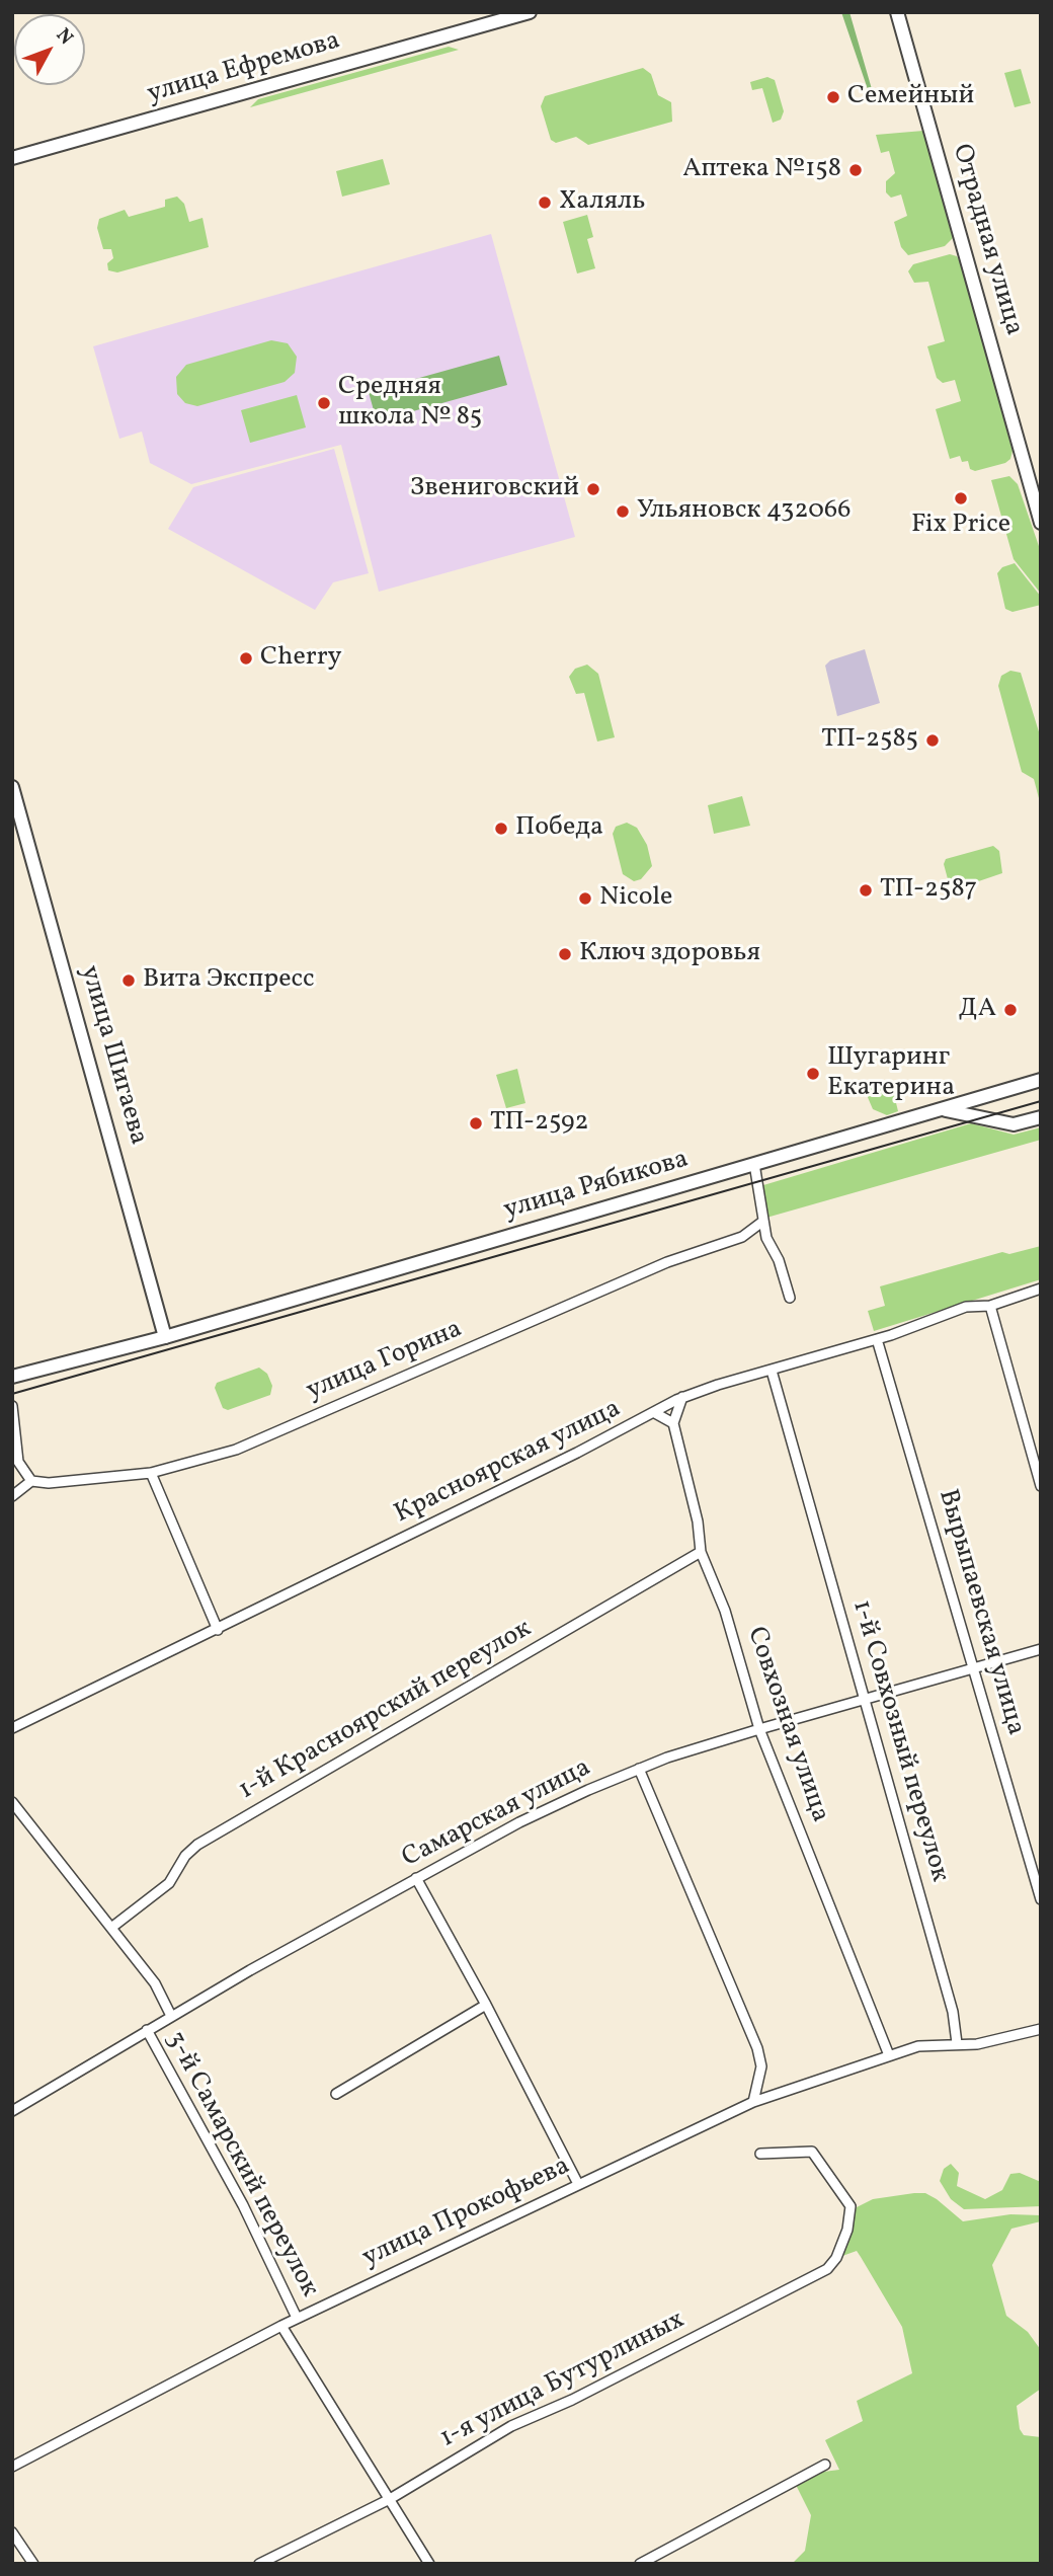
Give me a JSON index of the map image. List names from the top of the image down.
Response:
{
  "streets": {
    "street": [
      "улица Ефремова",
      "Отрадная улица",
      "улица Шигаева",
      "улица Рябикова",
      "улица Горина",
      "Красноярская улица",
      "Вырыпаевская улица",
      "1-й Красноярский переулок",
      "Совхозная улица",
      "1-й Совхозный переулок",
      "Самарская улица",
      "3-й Самарский переулок",
      "улица Прокофьева",
      "1-я улица Бутурлиных"
    ]
  },
  "crossings": [
    ["улица Шигаева", "улица Рябикова"],
    ["Красноярская улица", "Вырыпаевская улица"],
    ["Красноярская улица", "1-й Совхозный переулок"],
    ["Вырыпаевская улица", "Самарская улица"],
    ["1-й Красноярский переулок", "Совхозная улица"],
    ["1-й Красноярский переулок", "3-й Самарский переулок"],
    ["Совхозная улица", "Самарская улица"],
    ["Совхозная улица", "улица Прокофьева"],
    ["1-й Совхозный переулок", "Самарская улица"],
    ["1-й Совхозный переулок", "улица Прокофьева"],
    ["Самарская улица", "3-й Самарский переулок"],
    ["3-й Самарский переулок", "улица Прокофьева"],
    ["3-й Самарский переулок", "1-я улица Бутурлиных"]
  ],
  "places": [
    "Семейный",
    "Аптека №158",
    "Халяль",
    "Средняя школа № 85",
    "Звениговский",
    "Fix Price",
    "Ульяновск 432066",
    "Cherry",
    "ТП-2585",
    "Победа",
    "ТП-2587",
    "Nicole",
    "Ключ здоровья",
    "Вита Экспресс",
    "ДА",
    "Шугаринг Екатерина",
    "ТП-2592"
  ],
  "north": "top right"
}
